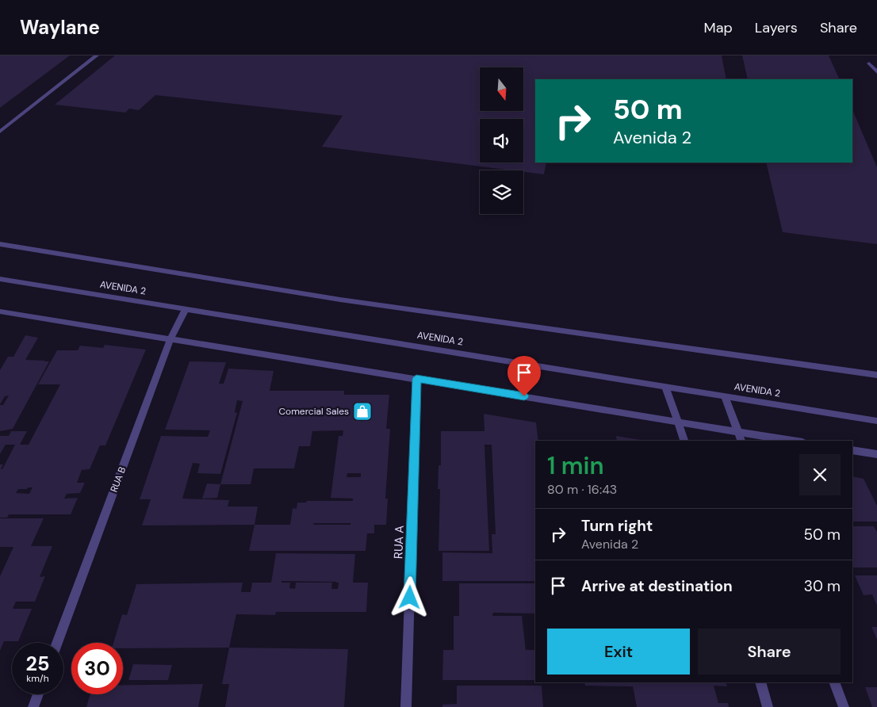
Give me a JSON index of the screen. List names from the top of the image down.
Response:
{
  "streets": {
    "street": ["AVENIDA 2", "RUA B", "RUA A"]
  },
  "crossings": [
    ["AVENIDA 2", "RUA B"]
  ],
  "places": {
    "shop": ["Comercial Sales"]
  },
  "north": "bottom",
  "page": {
    "header": "Waylane",
    "nav": ["Map", "Layers", "Share"],
    "turn": ["50 m", "Avenida 2"],
    "heading": ["1 min", "80 m · 16:43"],
    "list": [
      {
        "name": "Turn right",
        "note": "Avenida 2",
        "value": "50 m"
      },
      {
        "name": "Arrive at destination",
        "value": "30 m"
      }
    ],
    "buttons": ["Exit", "Share"],
    "speed": "25 km/h",
    "limit": "30"
  }
}
